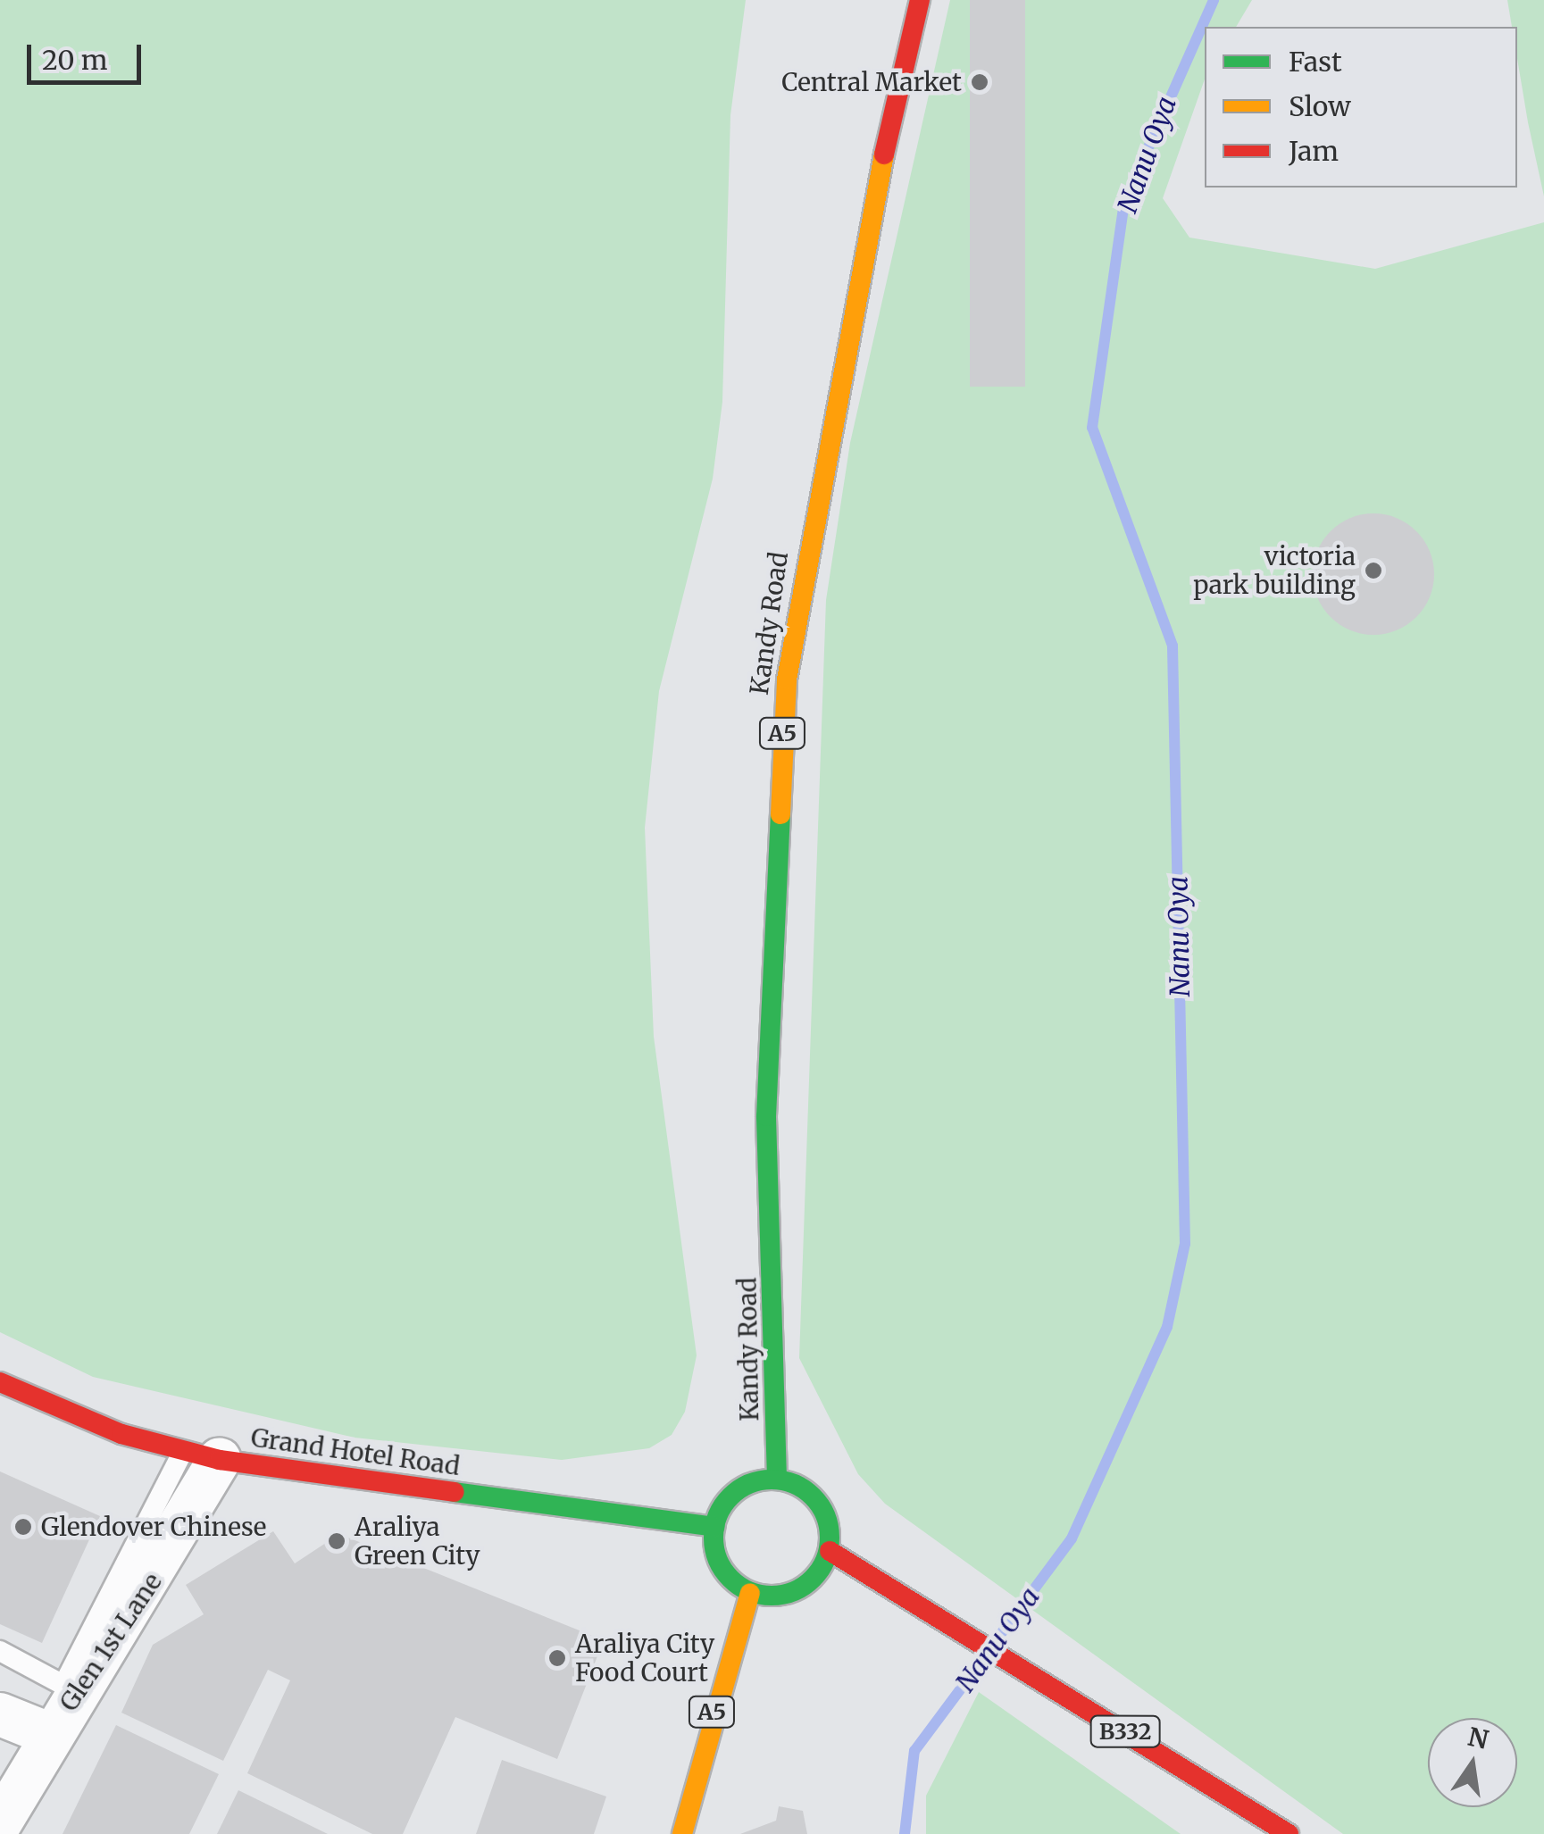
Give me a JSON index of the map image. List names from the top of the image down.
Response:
{
  "streets": {
    "main road": [
      "Kandy Road",
      "A5",
      "Grand Hotel Road",
      "B332"
    ],
    "street": ["Glen 1st Lane"]
  },
  "crossings": [
    ["Kandy Road", "A5"],
    ["Kandy Road", "Grand Hotel Road"],
    ["Kandy Road", "B332"],
    ["A5", "Grand Hotel Road"],
    ["A5", "B332"],
    ["Grand Hotel Road", "Glen 1st Lane"],
    ["Grand Hotel Road", "B332"]
  ],
  "water": ["Nanu Oya"],
  "places": [
    "Central Market",
    "victoria park building",
    "Glendover Chinese",
    "Araliya Green City",
    "Araliya City Food Court"
  ],
  "legend": ["Fast", "Slow", "Jam"],
  "scale_bar": "20 m",
  "north": "top"
}
